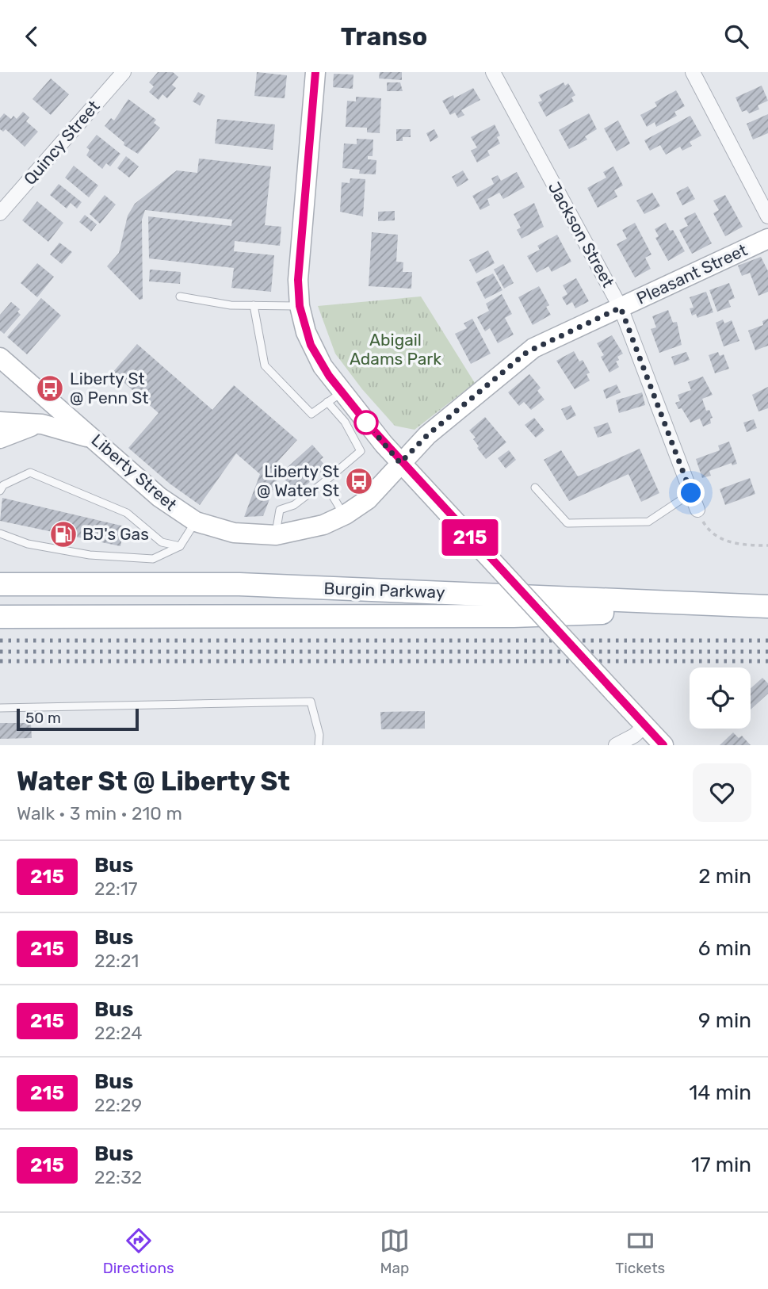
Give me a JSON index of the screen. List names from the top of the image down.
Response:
{
  "streets": {
    "main road": ["Pleasant Street", "Liberty Street", "Burgin Parkway"],
    "street": ["Quincy Street", "Jackson Street"]
  },
  "crossings": [
    ["Jackson Street", "Pleasant Street"],
    ["Pleasant Street", "Liberty Street"]
  ],
  "parks": ["Abigail Adams Park"],
  "places": {
    "bus stop": ["Liberty St @ Penn St", "Liberty St @ Water St"],
    "fuel station": ["BJ's Gas"]
  },
  "lines": ["bus line 215"],
  "scale_bar": "50 m",
  "page": {
    "header": "Transo",
    "on_map": "215",
    "scale": "50 m",
    "heading": ["Water St @ Liberty St", "Walk · 3 min · 210 m"],
    "list": [
      {
        "mark": "215",
        "name": "Bus",
        "note": "22:17",
        "value": "2 min"
      },
      {
        "mark": "215",
        "name": "Bus",
        "note": "22:21",
        "value": "6 min"
      },
      {
        "mark": "215",
        "name": "Bus",
        "note": "22:24",
        "value": "9 min"
      },
      {
        "mark": "215",
        "name": "Bus",
        "note": "22:29",
        "value": "14 min"
      },
      {
        "mark": "215",
        "name": "Bus",
        "note": "22:32",
        "value": "17 min"
      }
    ],
    "tabs": ["Directions", "Map", "Tickets"]
  }
}
